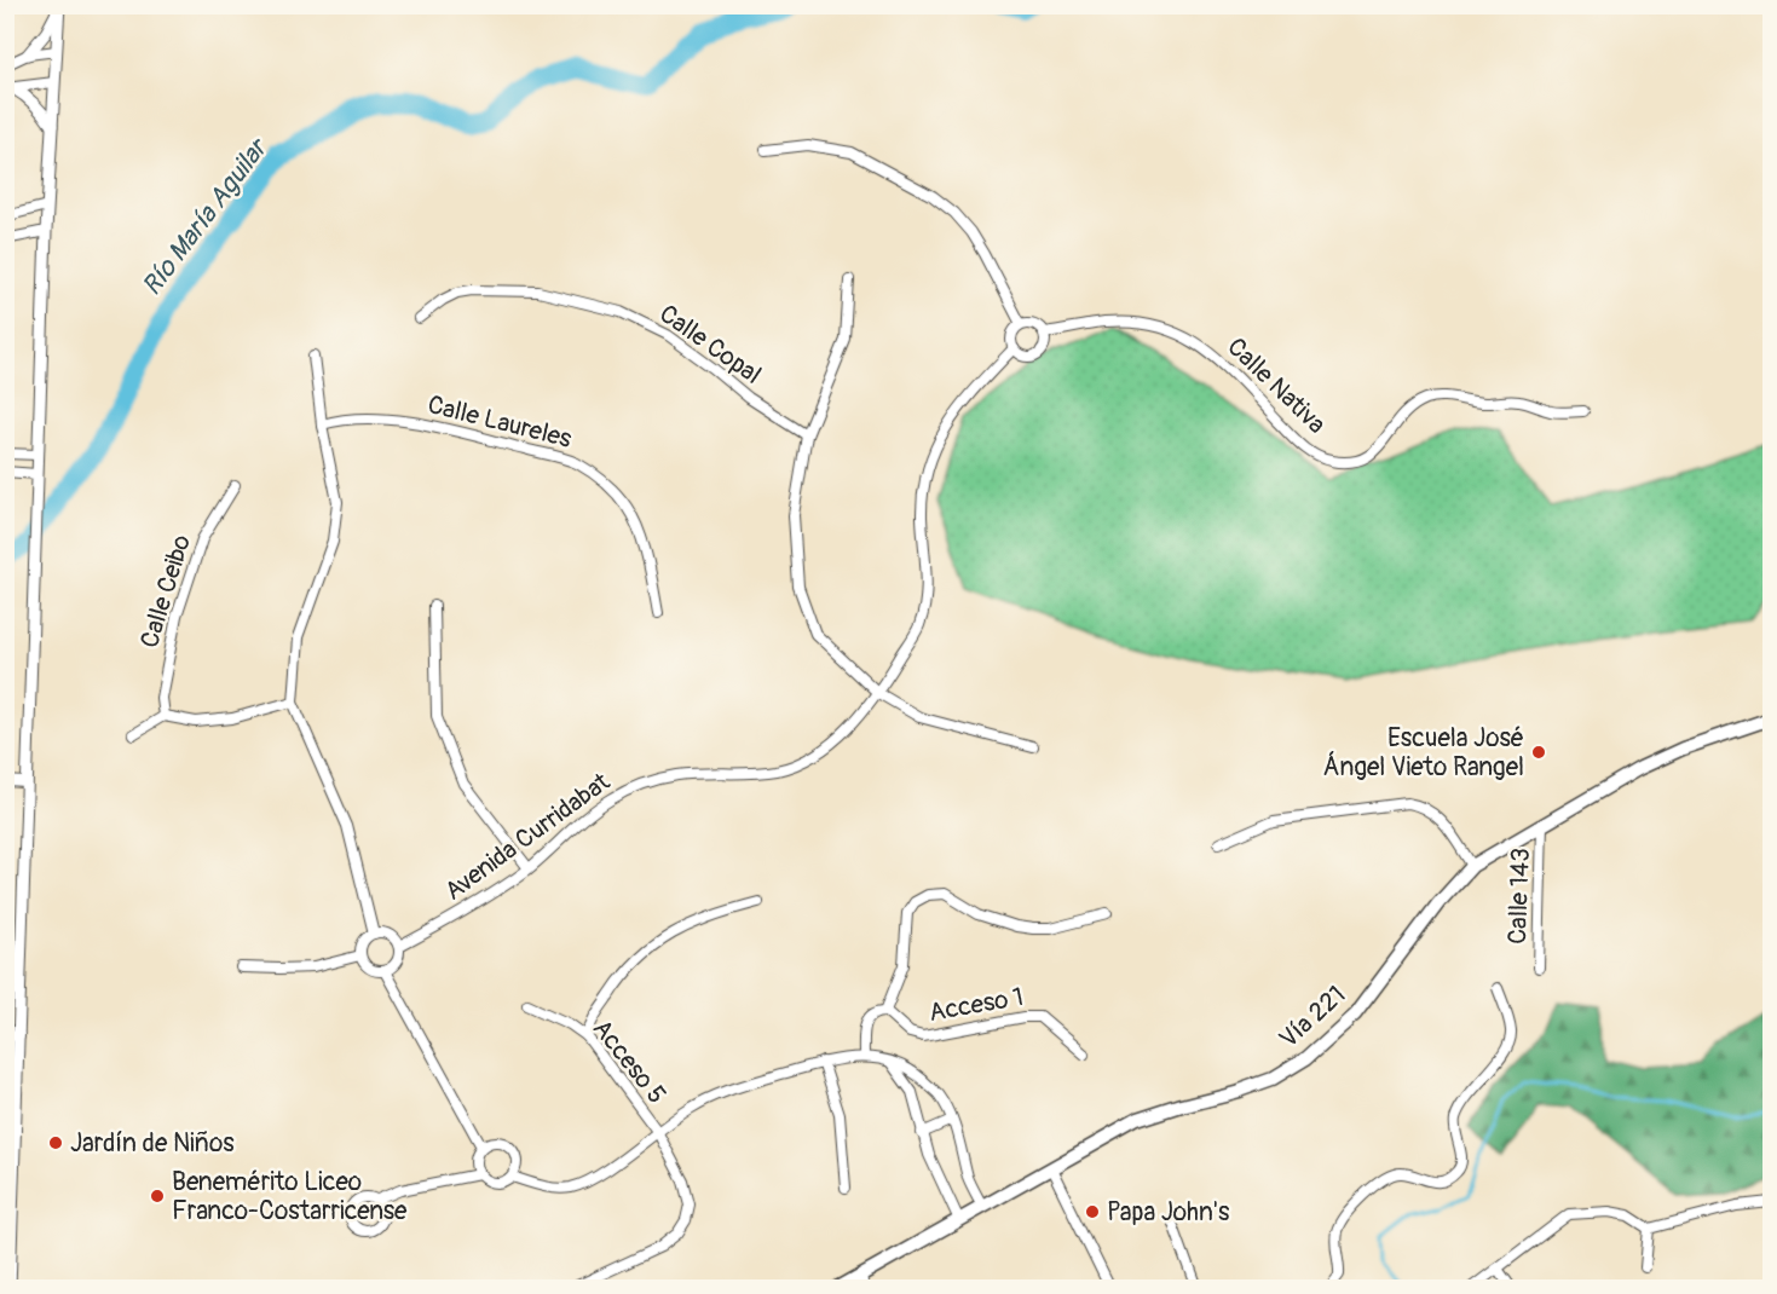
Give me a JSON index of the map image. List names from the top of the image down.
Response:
{
  "streets": {
    "main road": ["Vía 221"],
    "street": [
      "Calle Copal",
      "Calle Nativa",
      "Calle Laureles",
      "Calle Ceibo",
      "Avenida Curridabat",
      "Calle 143",
      "Acceso 1",
      "Acceso 5"
    ]
  },
  "crossings": [
    ["Calle Nativa", "Avenida Curridabat"],
    ["Calle 143", "Vía 221"]
  ],
  "water": ["Río María Aguilar"],
  "places": [
    "Escuela José Ángel Vieto Rangel",
    "Jardín de Niños",
    "Benemérito Liceo Franco-Costarricense",
    "Papa John's"
  ]
}
